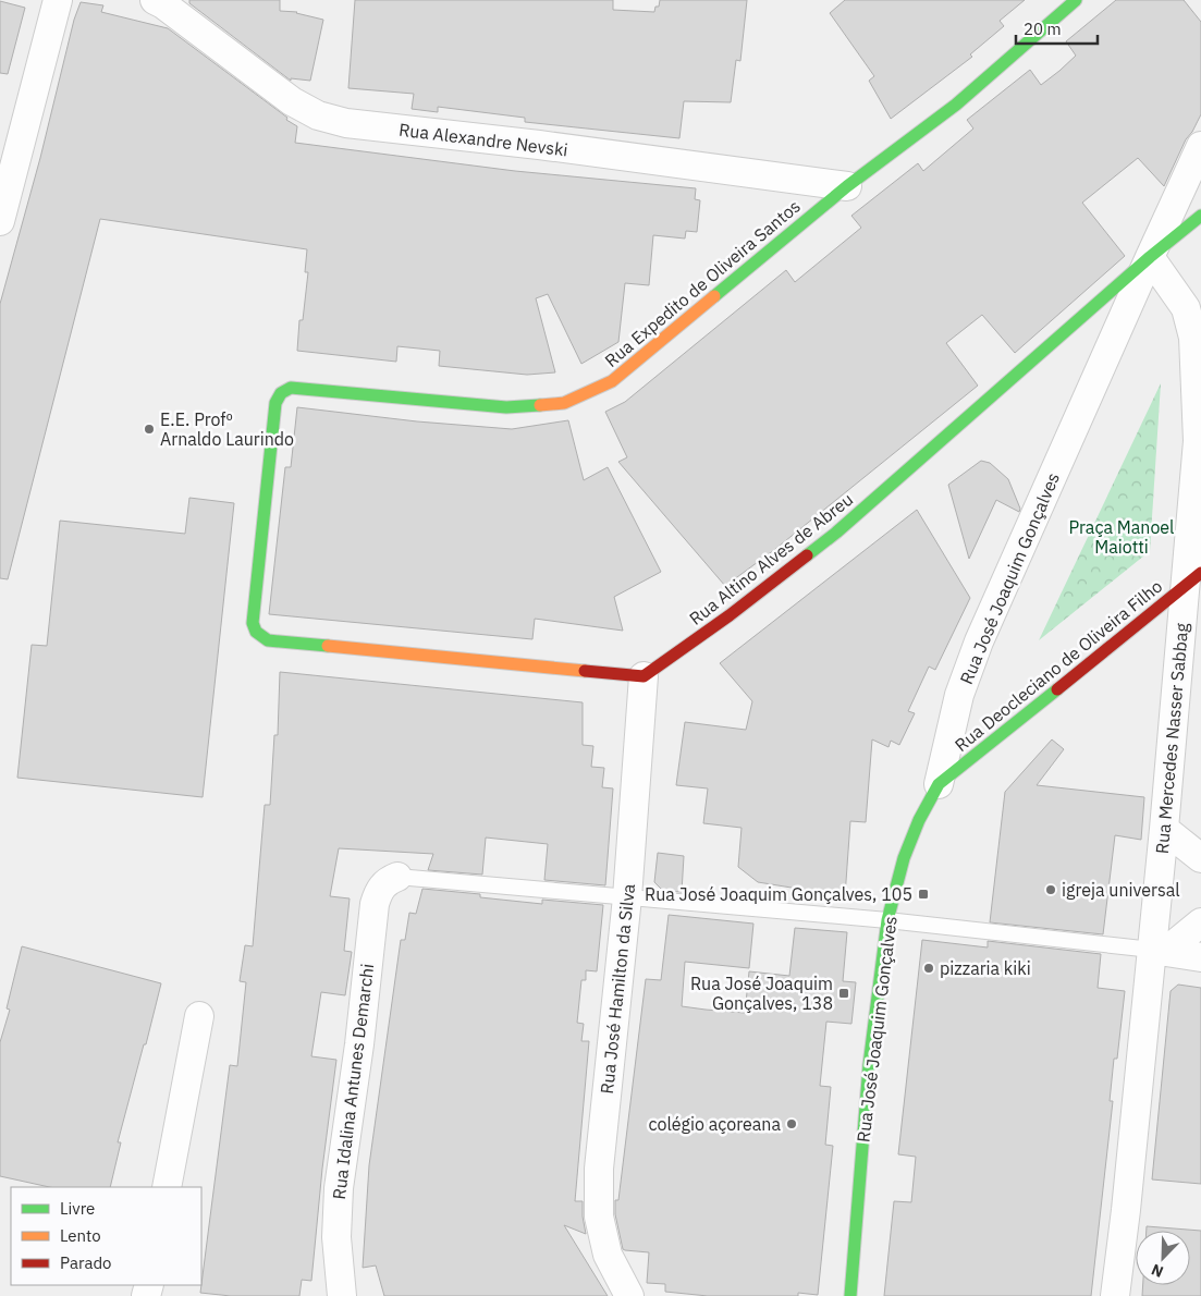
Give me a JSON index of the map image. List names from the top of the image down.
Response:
{
  "streets": {
    "street": [
      "Rua Alexandre Nevski",
      "Rua Expedito de Oliveira Santos",
      "Rua Altino Alves de Abreu",
      "Rua José Joaquim Gonçalves",
      "Rua Deocleciano de Oliveira Filho",
      "Rua Mercedes Nasser Sabbag",
      "Rua José Hamilton da Silva",
      "Rua Idalina Antunes Demarchi"
    ]
  },
  "crossings": [
    ["Rua Alexandre Nevski", "Rua Expedito de Oliveira Santos"],
    ["Rua Expedito de Oliveira Santos", "Rua Altino Alves de Abreu"],
    ["Rua Expedito de Oliveira Santos", "Rua José Hamilton da Silva"],
    ["Rua Altino Alves de Abreu", "Rua José Joaquim Gonçalves"],
    ["Rua Altino Alves de Abreu", "Rua Mercedes Nasser Sabbag"],
    ["Rua Altino Alves de Abreu", "Rua José Hamilton da Silva"],
    ["Rua José Joaquim Gonçalves", "Rua Deocleciano de Oliveira Filho"],
    ["Rua José Joaquim Gonçalves", "Rua Mercedes Nasser Sabbag"],
    ["Rua Deocleciano de Oliveira Filho", "Rua Mercedes Nasser Sabbag"]
  ],
  "parks": ["Praça Manoel Maiotti"],
  "places": {
    "other": [
      "E.E. Profº Arnaldo Laurindo",
      "igreja universal",
      "pizzaria kiki",
      "colégio açoreana"
    ],
    "transit": ["Rua José Joaquim Gonçalves, 105", "Rua José Joaquim Gonçalves, 138"]
  },
  "legend": ["Livre", "Lento", "Parado"],
  "scale_bar": "20 m",
  "north": "bottom left"
}
